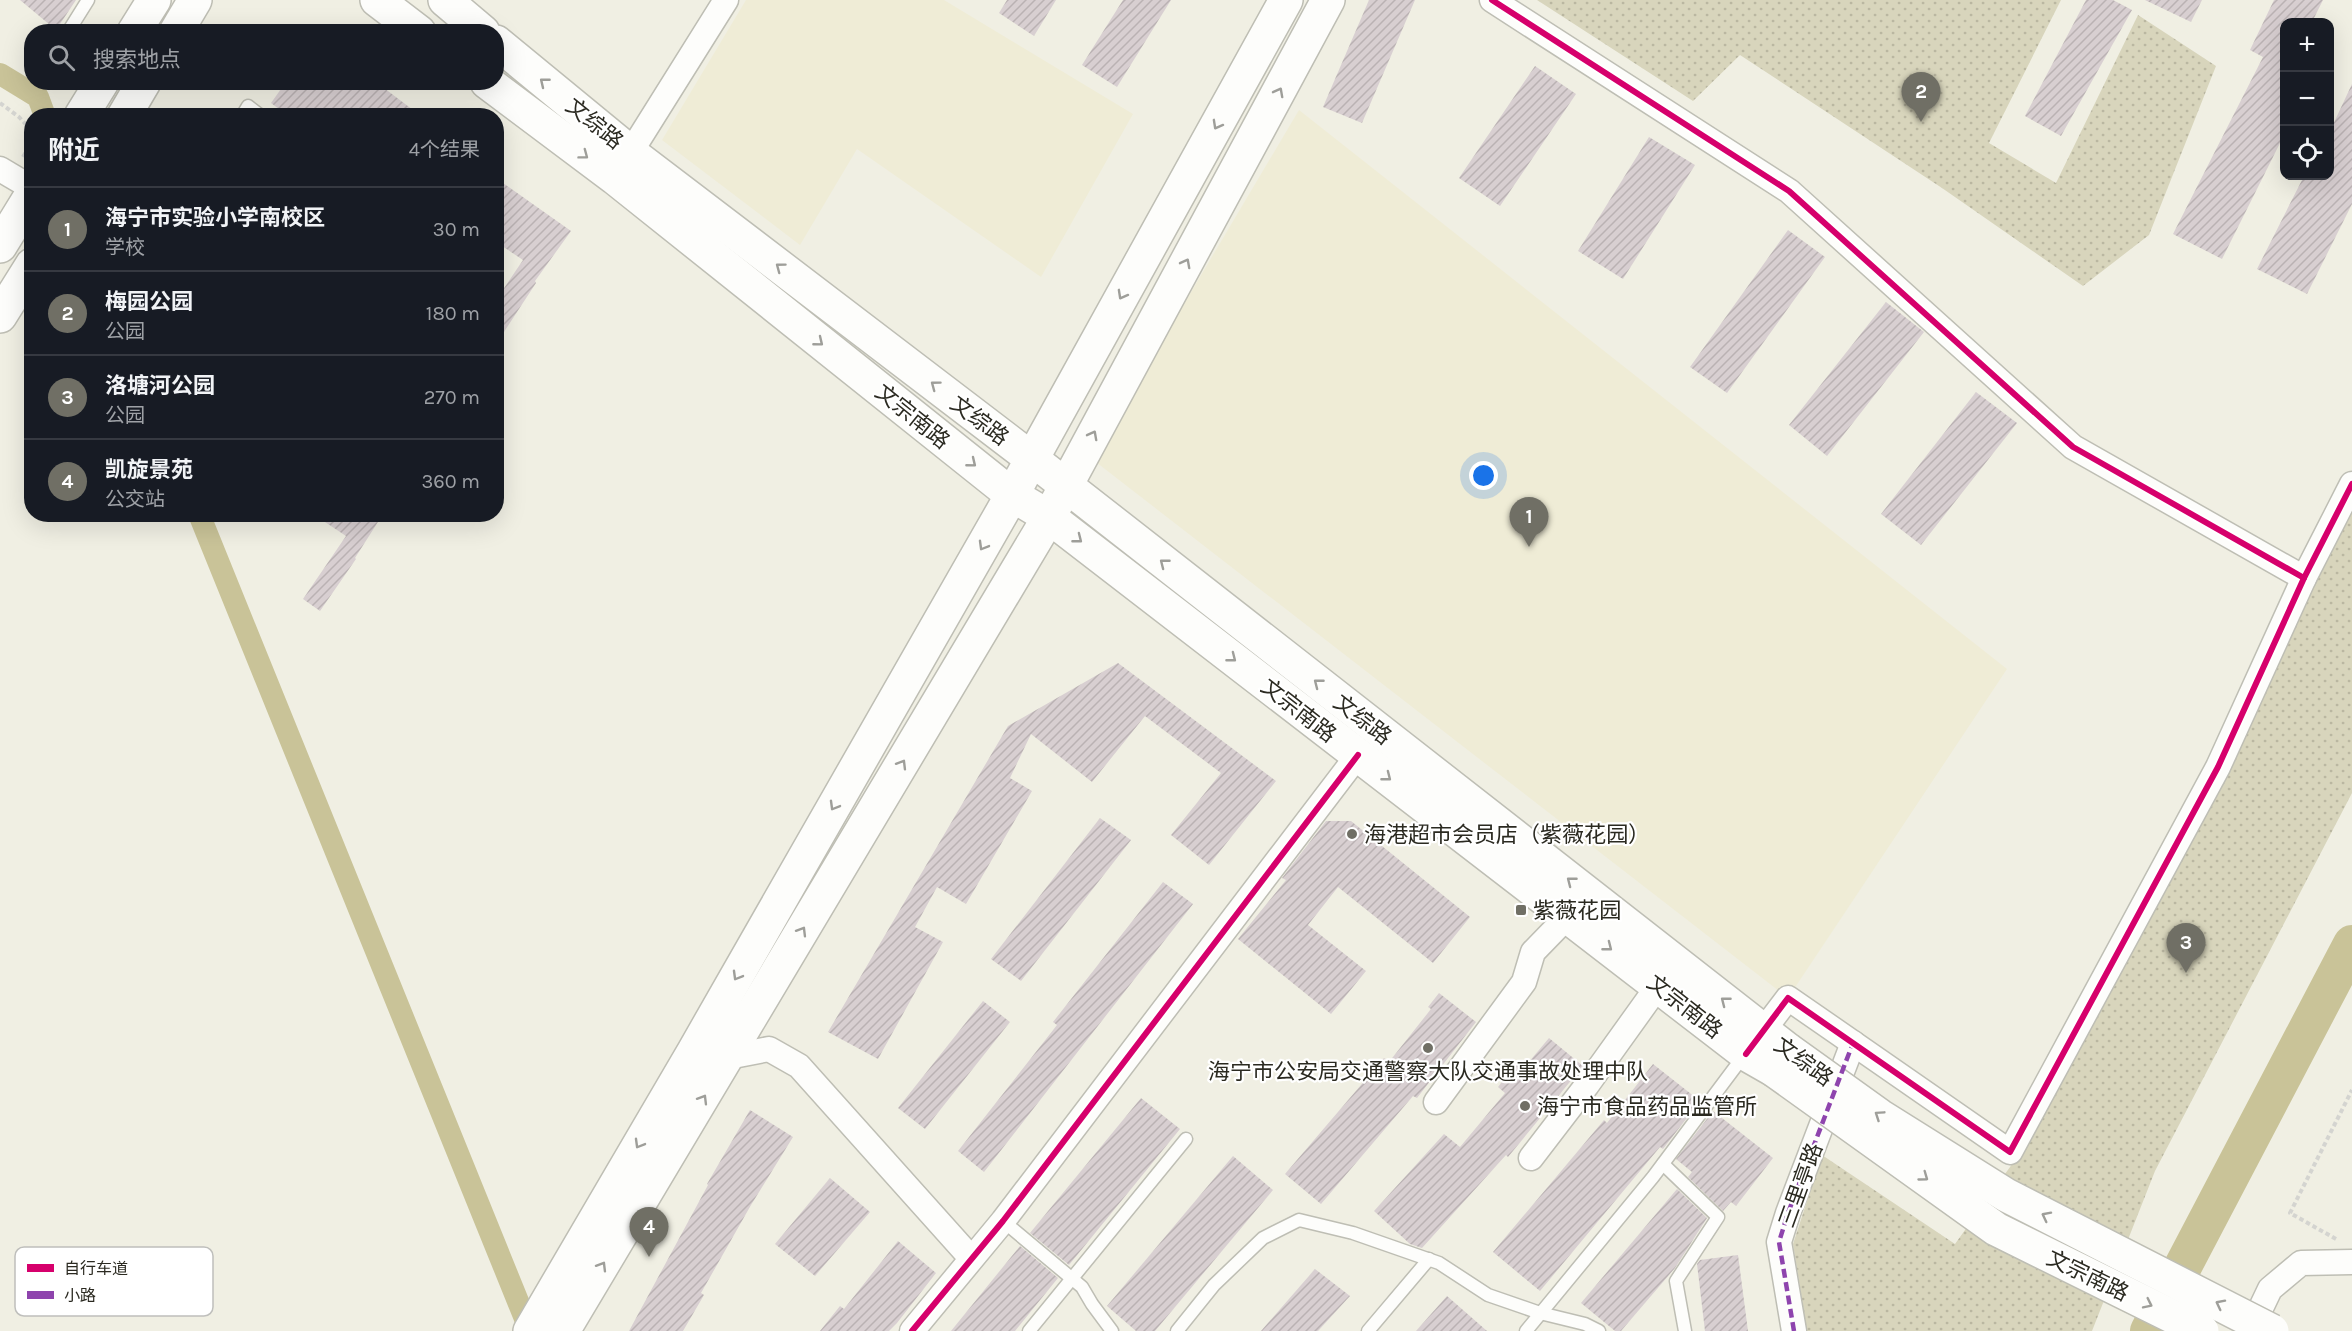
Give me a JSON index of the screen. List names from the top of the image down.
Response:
{
  "streets": {
    "main road": ["文综路", "文宗南路"],
    "street": ["三里亭路"]
  },
  "crossings": [
    ["文综路", "文宗南路"]
  ],
  "one_way": ["文综路", "文宗南路"],
  "places": {
    "other": ["海港超市会员店（紫薇花园）", "海宁市公安局交通警察大队交通事故处理中队", "海宁市食品药品监管所"],
    "transit": ["紫薇花园"]
  },
  "legend": ["自行车道", "小路"],
  "page": {
    "map_buttons": ["+", "−"],
    "search": "搜索地点",
    "pins": [
      "2",
      "1",
      "3",
      "4"
    ],
    "heading": ["附近", "4个结果"],
    "list": [
      {
        "mark": "1",
        "name": "海宁市实验小学南校区",
        "note": "学校",
        "value": "30 m"
      },
      {
        "mark": "2",
        "name": "梅园公园",
        "note": "公园",
        "value": "180 m"
      },
      {
        "mark": "3",
        "name": "洛塘河公园",
        "note": "公园",
        "value": "270 m"
      },
      {
        "mark": "4",
        "name": "凯旋景苑",
        "note": "公交站",
        "value": "360 m"
      }
    ]
  }
}
